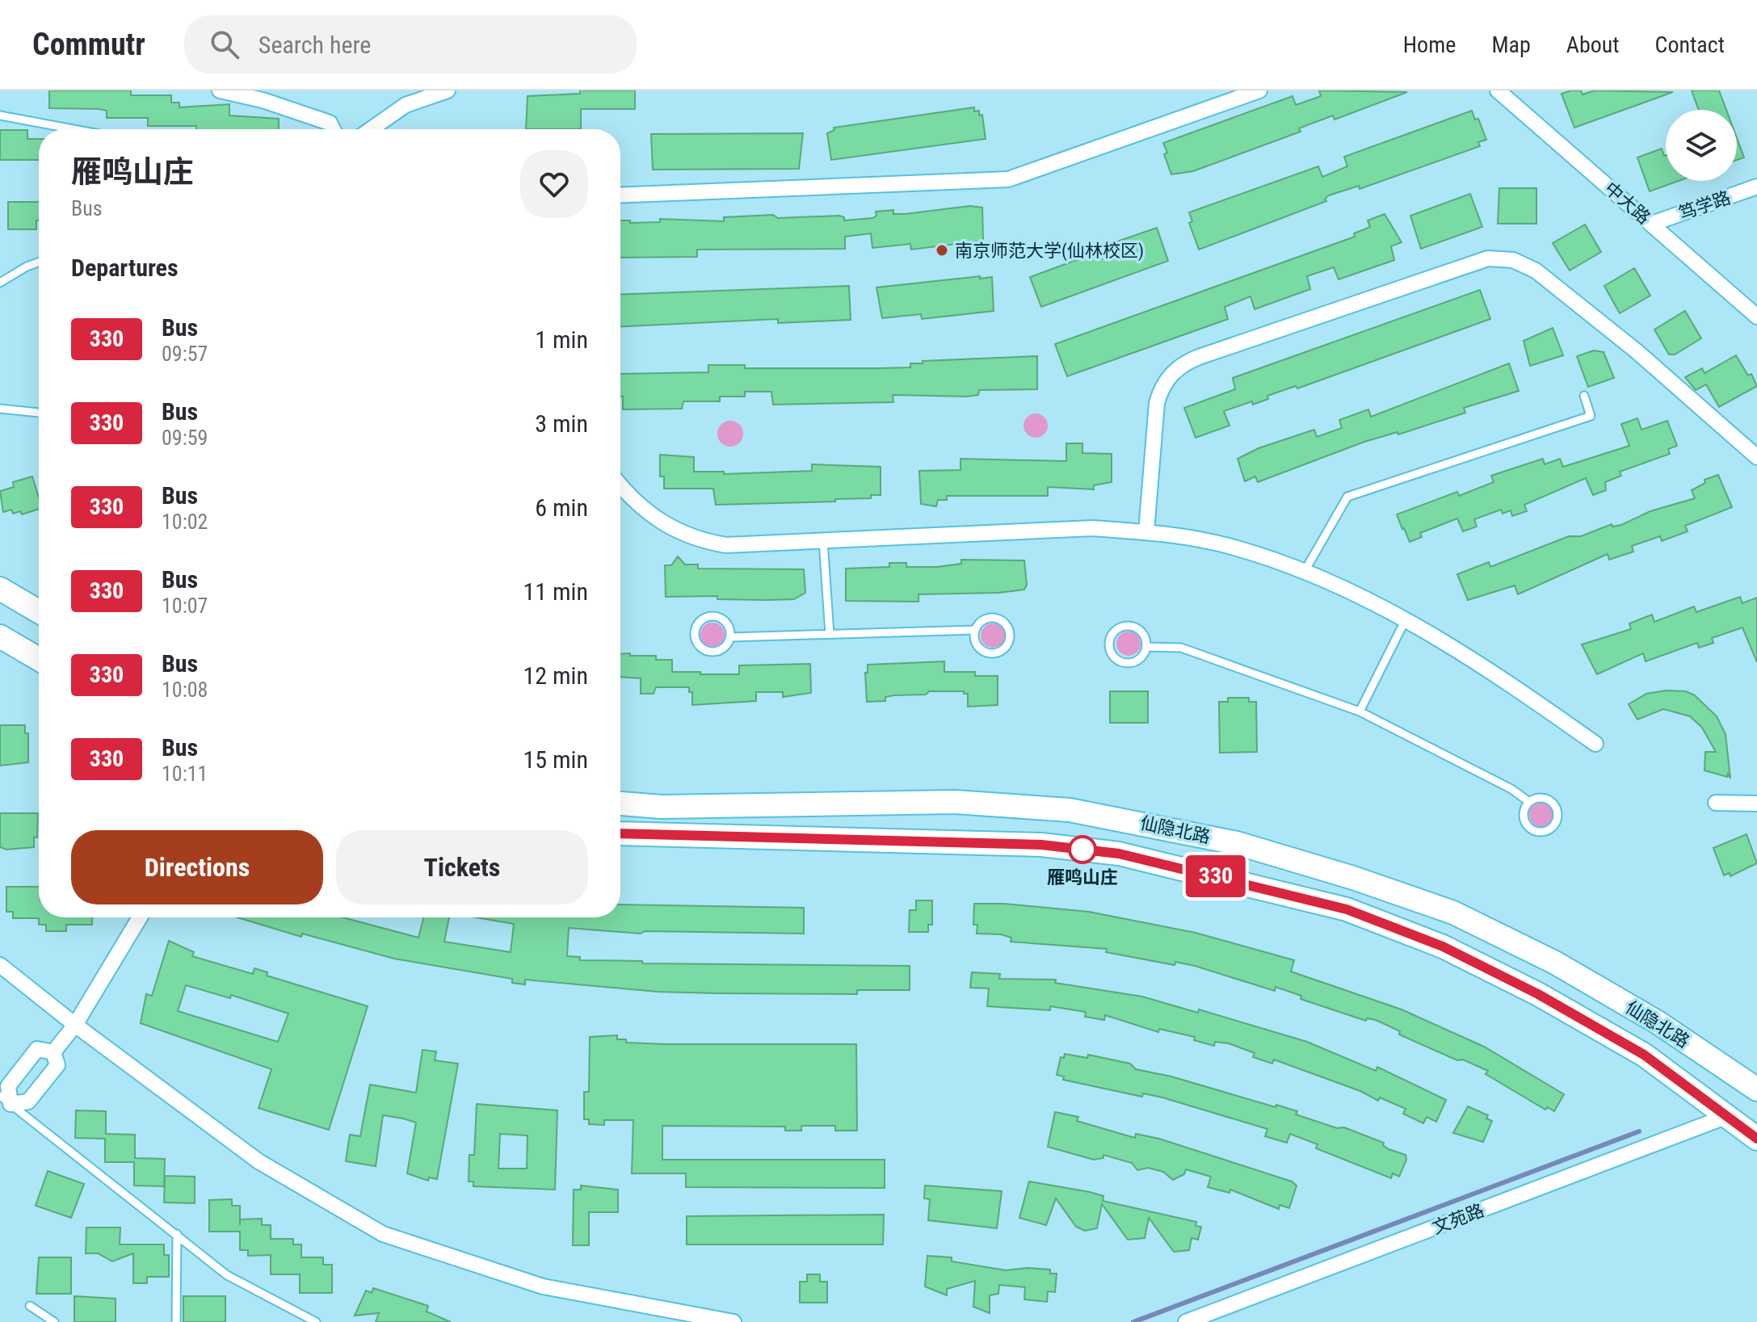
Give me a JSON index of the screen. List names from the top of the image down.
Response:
{
  "streets": {
    "main road": ["仙隐北路"],
    "street": ["中大路", "笃学路", "文苑路"]
  },
  "crossings": [
    ["中大路", "笃学路"],
    ["仙隐北路", "文苑路"]
  ],
  "places": ["南京师范大学(仙林校区)", "雁鸣山庄"],
  "lines": ["bus line 330"],
  "page": {
    "header": "Commutr",
    "search": "Search here",
    "nav": [
      "Home",
      "Map",
      "About",
      "Contact"
    ],
    "on_map": "330",
    "heading": [
      ["雁鸣山庄", "Bus"],
      "Departures"
    ],
    "list": [
      {
        "mark": "330",
        "name": "Bus",
        "note": "09:57",
        "value": "1 min"
      },
      {
        "mark": "330",
        "name": "Bus",
        "note": "09:59",
        "value": "3 min"
      },
      {
        "mark": "330",
        "name": "Bus",
        "note": "10:02",
        "value": "6 min"
      },
      {
        "mark": "330",
        "name": "Bus",
        "note": "10:07",
        "value": "11 min"
      },
      {
        "mark": "330",
        "name": "Bus",
        "note": "10:08",
        "value": "12 min"
      },
      {
        "mark": "330",
        "name": "Bus",
        "note": "10:11",
        "value": "15 min"
      }
    ],
    "buttons": ["Directions", "Tickets"]
  }
}
